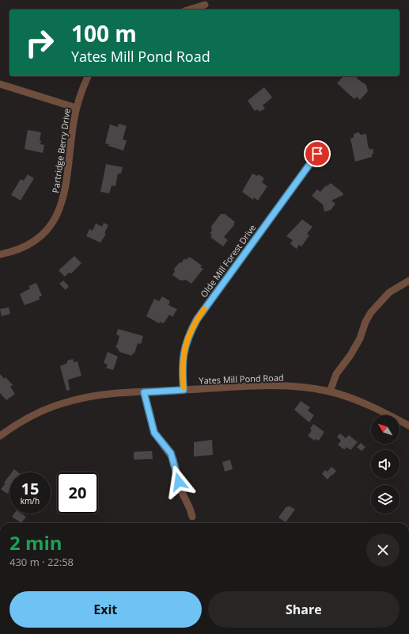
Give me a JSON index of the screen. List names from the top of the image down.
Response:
{
  "streets": {
    "street": ["Partridge Berry Drive", "Olde Mill Forest Drive", "Yates Mill Pond Road"]
  },
  "crossings": [
    ["Olde Mill Forest Drive", "Yates Mill Pond Road"]
  ],
  "north": "top left",
  "page": {
    "turn": ["100 m", "Yates Mill Pond Road"],
    "speed": "15 km/h",
    "limit": "20",
    "heading": ["2 min", "430 m · 22:58"],
    "buttons": ["Exit", "Share"]
  }
}
